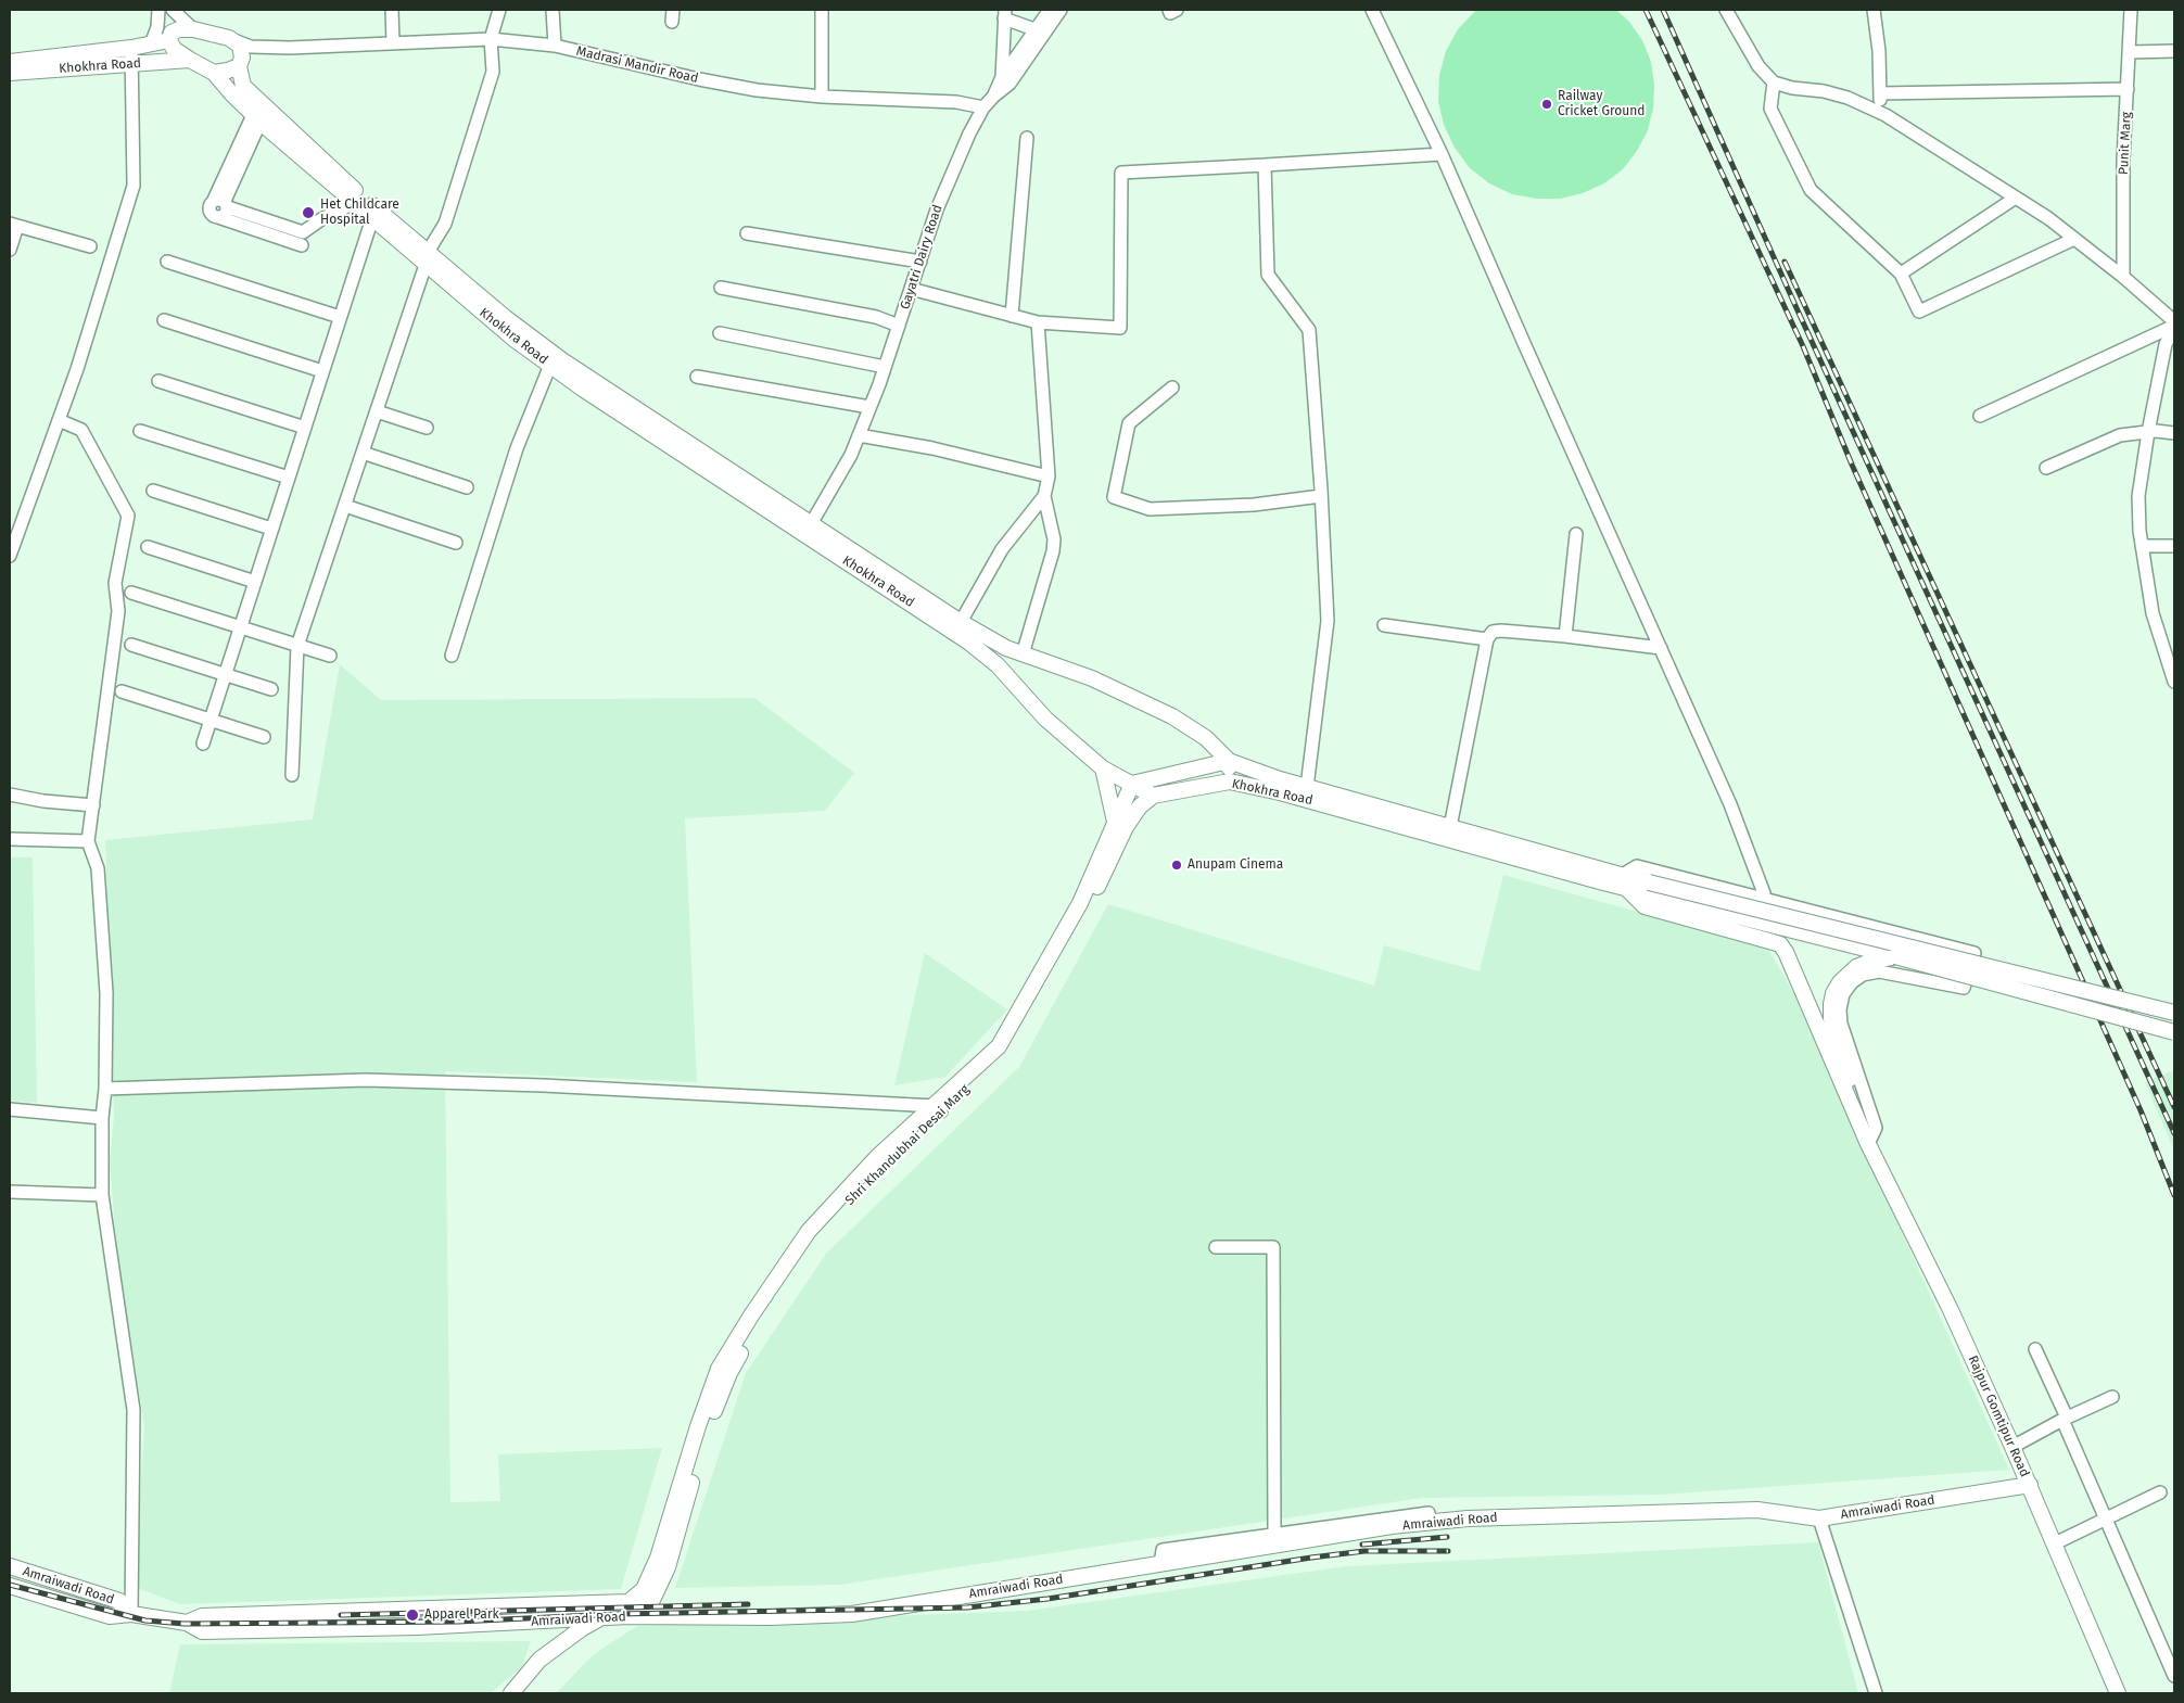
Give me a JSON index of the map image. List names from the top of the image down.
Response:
{
  "streets": {
    "main road": [
      "Khokhra Road",
      "Shri Khandubhai Desai Marg",
      "Rajpur Gomtipur Road",
      "Amraiwadi Road"
    ],
    "street": ["Madrasi Mandir Road", "Punit Marg", "Gayatri Dairy Road"]
  },
  "crossings": [
    ["Madrasi Mandir Road", "Gayatri Dairy Road"],
    ["Khokhra Road", "Gayatri Dairy Road"],
    ["Khokhra Road", "Shri Khandubhai Desai Marg"],
    ["Shri Khandubhai Desai Marg", "Amraiwadi Road"],
    ["Rajpur Gomtipur Road", "Amraiwadi Road"]
  ],
  "places": [
    "Railway Cricket Ground",
    "Het Childcare Hospital",
    "Anupam Cinema",
    "Apparel Park"
  ]
}
